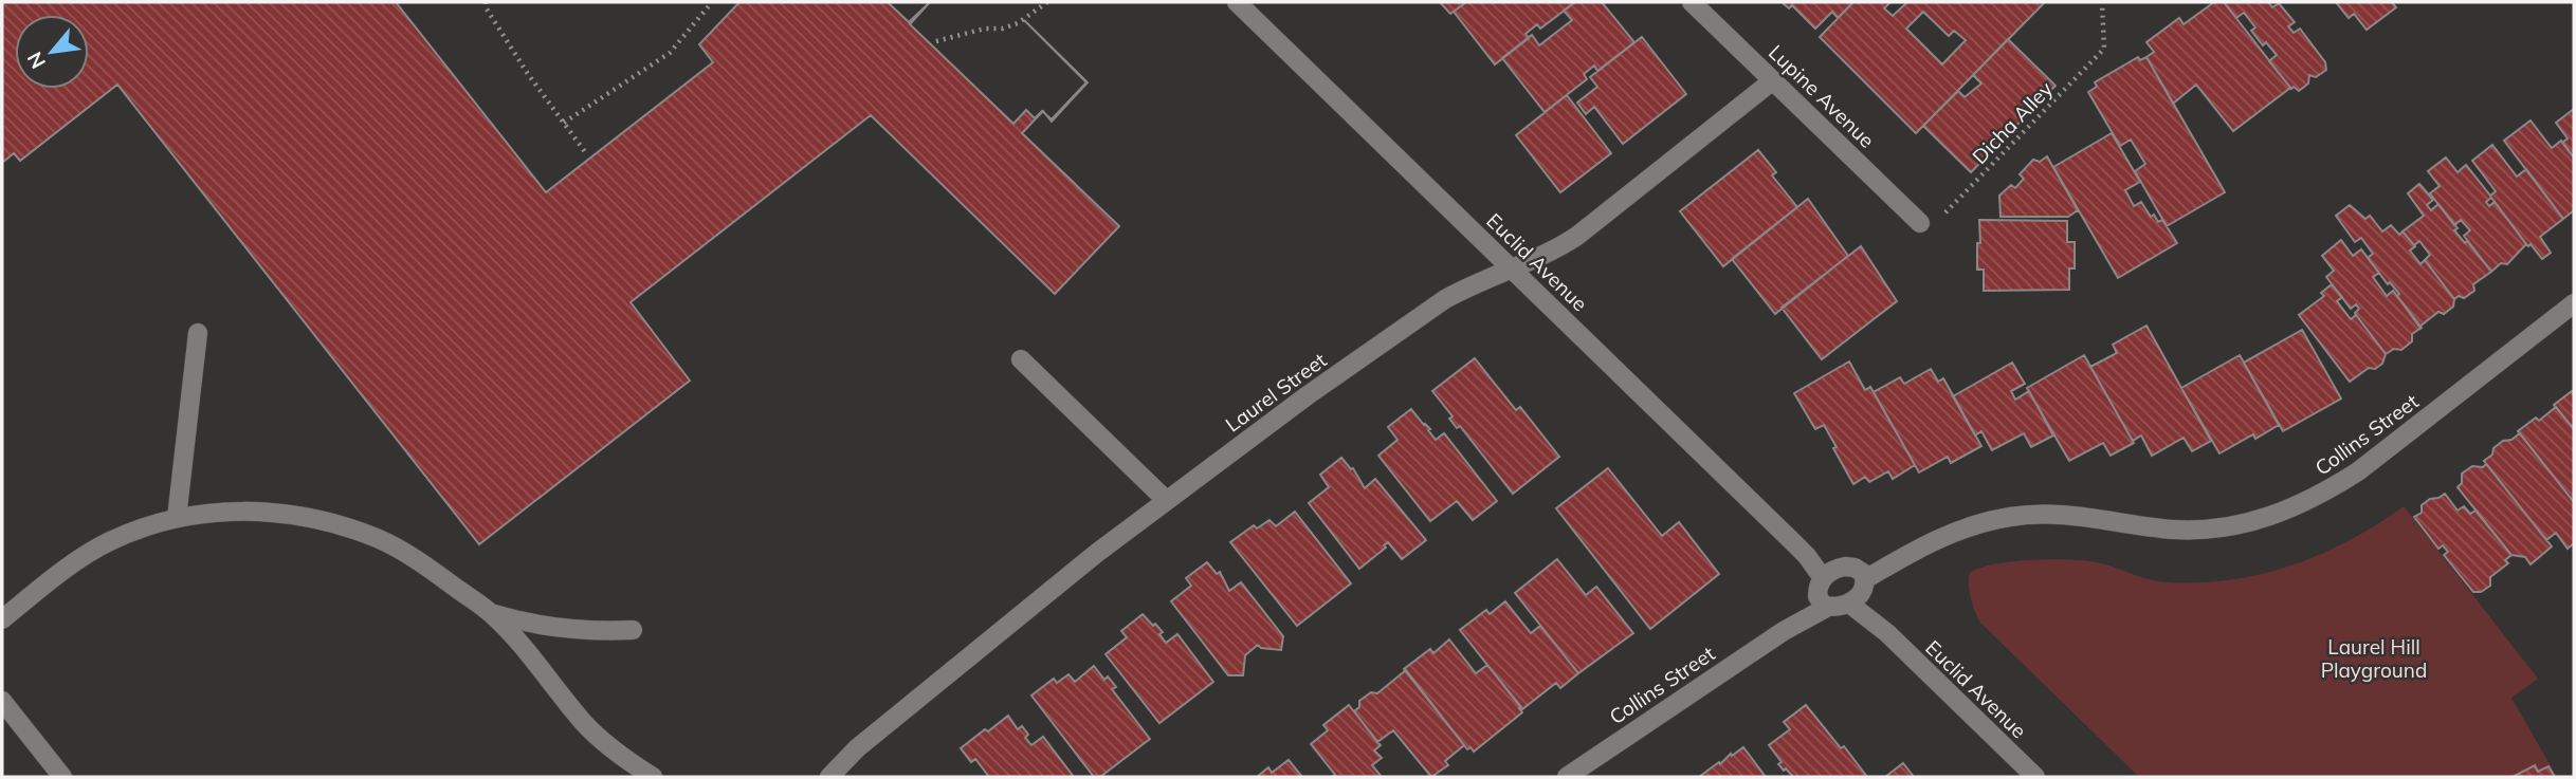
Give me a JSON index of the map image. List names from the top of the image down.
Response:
{
  "streets": {
    "street": [
      "Lupine Avenue",
      "Euclid Avenue",
      "Laurel Street",
      "Collins Street"
    ],
    "path": ["Dicha Alley"]
  },
  "crossings": [
    ["Lupine Avenue", "Laurel Street"],
    ["Euclid Avenue", "Laurel Street"],
    ["Euclid Avenue", "Collins Street"]
  ],
  "parks": ["Laurel Hill Playground"],
  "north": "bottom left"
}
